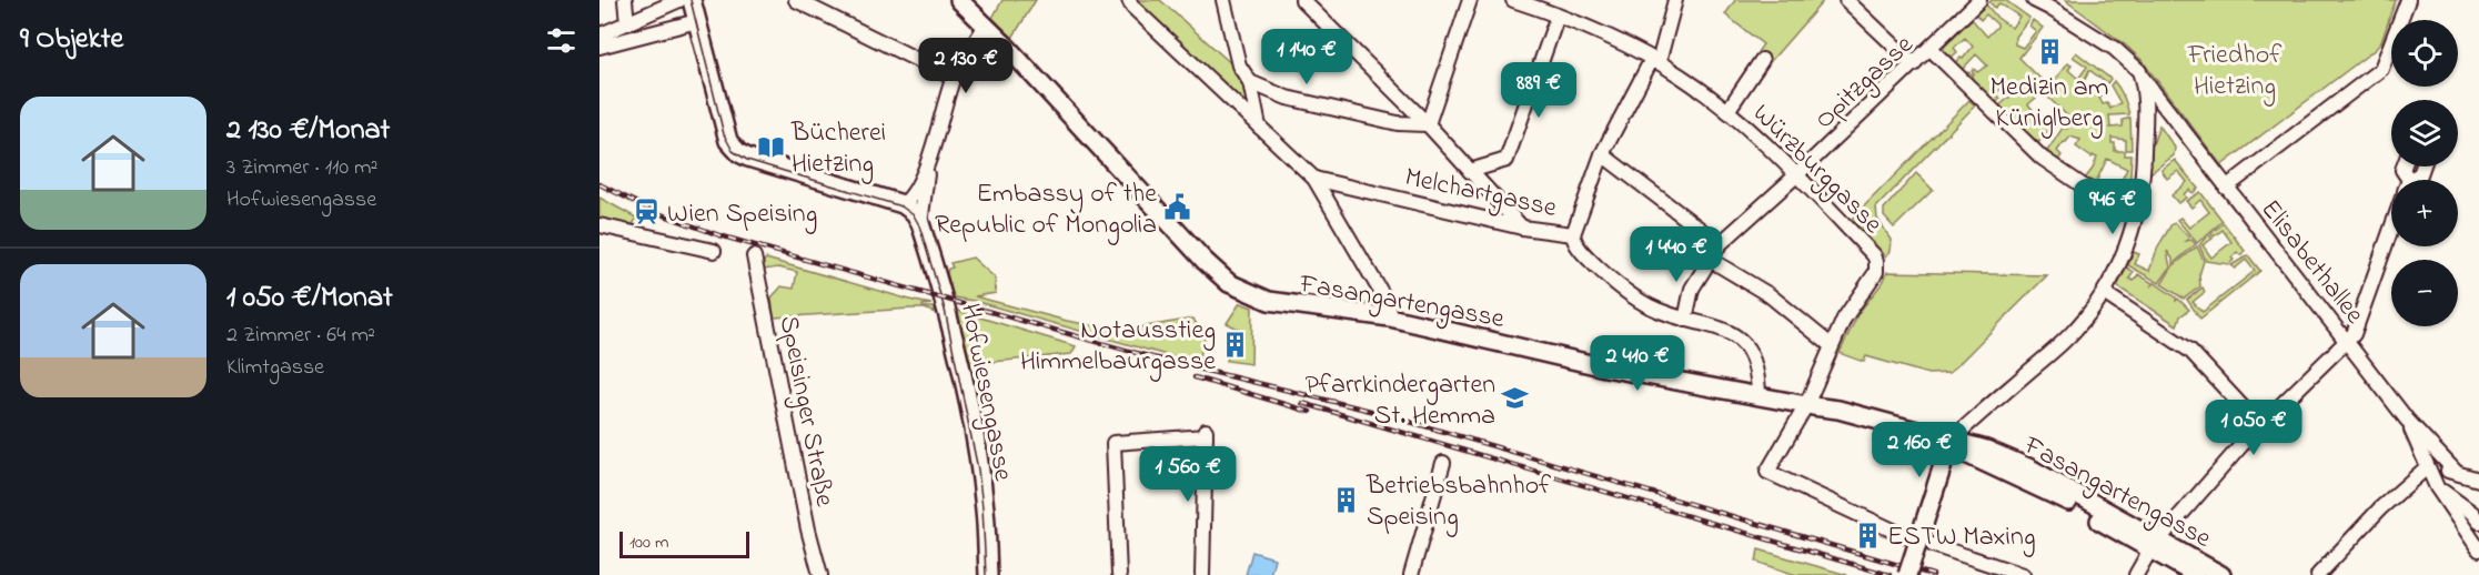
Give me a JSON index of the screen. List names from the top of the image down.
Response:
{
  "streets": {
    "main road": ["Fasangartengasse", "Hofwiesengasse"],
    "street": [
      "Opitzgasse",
      "Würzburggasse",
      "Melchartgasse",
      "Elisabethallee",
      "Speisinger Straße"
    ]
  },
  "crossings": [
    ["Opitzgasse", "Würzburggasse"],
    ["Opitzgasse", "Melchartgasse"],
    ["Würzburggasse", "Fasangartengasse"],
    ["Melchartgasse", "Fasangartengasse"],
    ["Fasangartengasse", "Hofwiesengasse"]
  ],
  "parks": ["Friedhof Hietzing"],
  "places": {
    "building": [
      "Medizin am Küniglberg",
      "Notausstieg Himmelbaurgasse",
      "Betriebsbahnhof Speising",
      "ESTW Maxing"
    ],
    "library": ["Bücherei Hietzing"],
    "public building": ["Embassy of the Republic of Mongolia"],
    "station": ["Wien Speising"],
    "school or university": ["Pfarrkindergarten St. Hemma"]
  },
  "scale_bar": "100 m",
  "page": {
    "heading": "9 Objekte",
    "map_buttons": ["+", "−"],
    "price": [
      "1 140 €",
      "2 130 €",
      "889 €",
      "946 €",
      "1 440 €",
      "2 410 €",
      "1 050 €",
      "2 160 €",
      "1 560 €"
    ],
    "list": [
      {
        "name": "2 130 €/Monat",
        "note": "3 Zimmer · 110 m² · Hofwiesengasse"
      },
      {
        "name": "1 050 €/Monat",
        "note": "2 Zimmer · 64 m² · Klimtgasse"
      }
    ],
    "scale": "100 m"
  }
}
